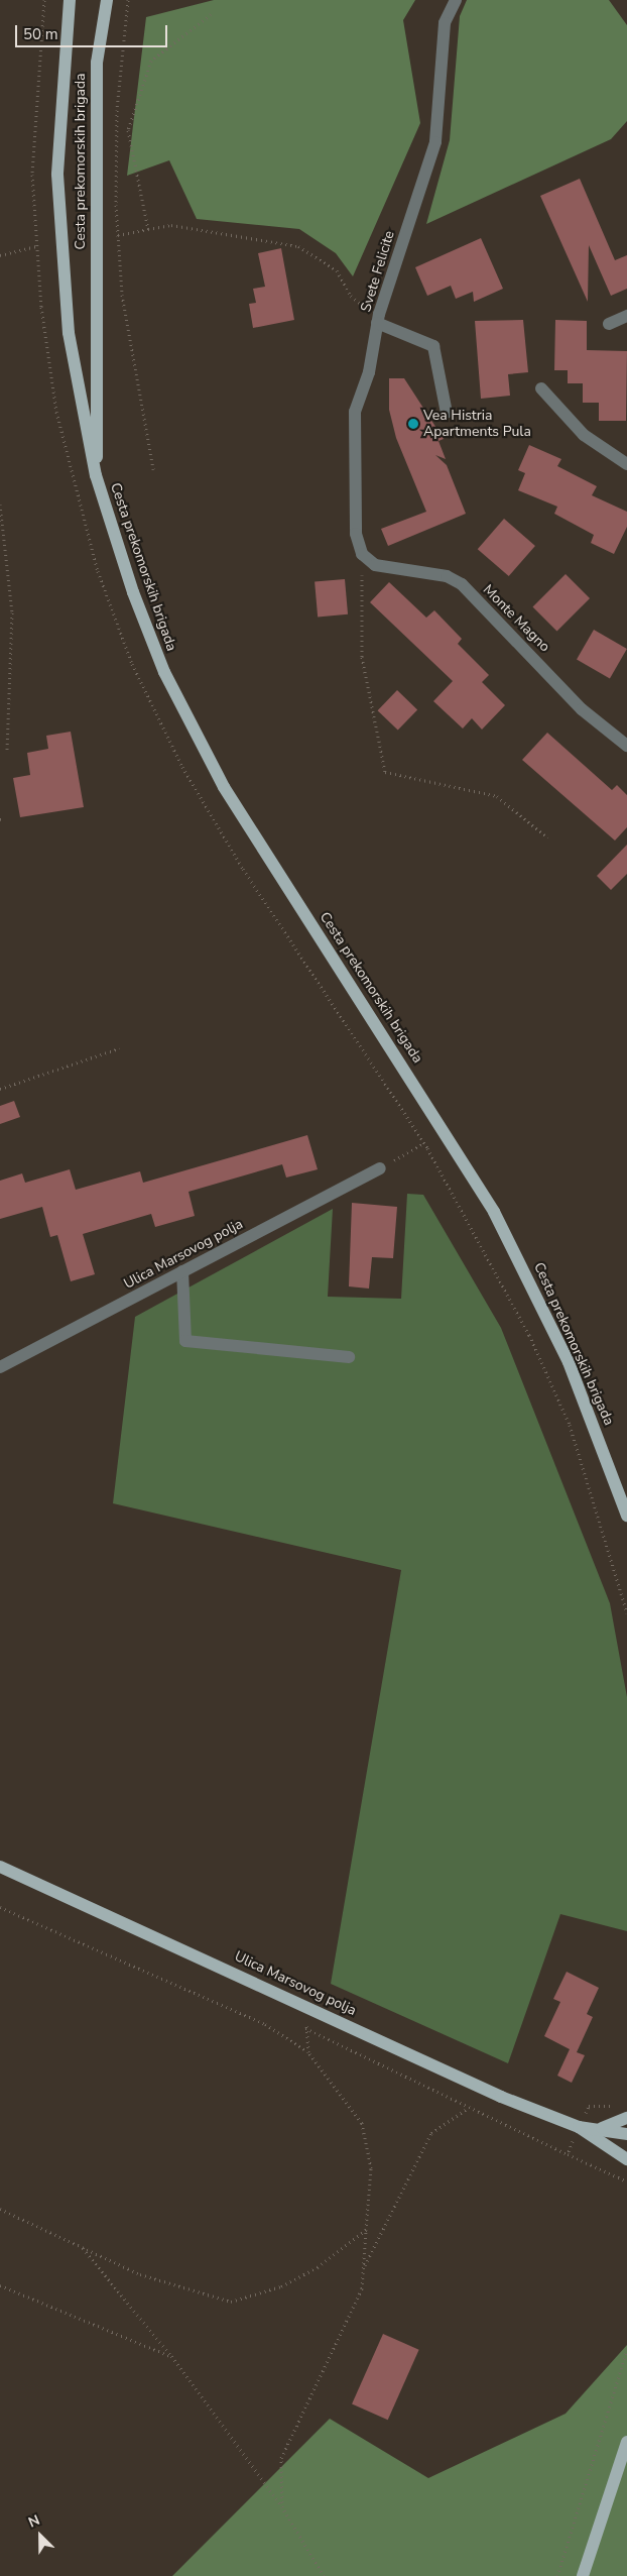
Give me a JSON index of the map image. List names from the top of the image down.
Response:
{
  "streets": {
    "main road": ["Cesta prekomorskih brigada", "Ulica Marsovog polja"],
    "street": ["Svete Felicite", "Monte Magno"]
  },
  "crossings": [
    ["Svete Felicite", "Monte Magno"]
  ],
  "places": ["Vea Histria Apartments Pula"],
  "scale_bar": "50 m",
  "north": "top left"
}
